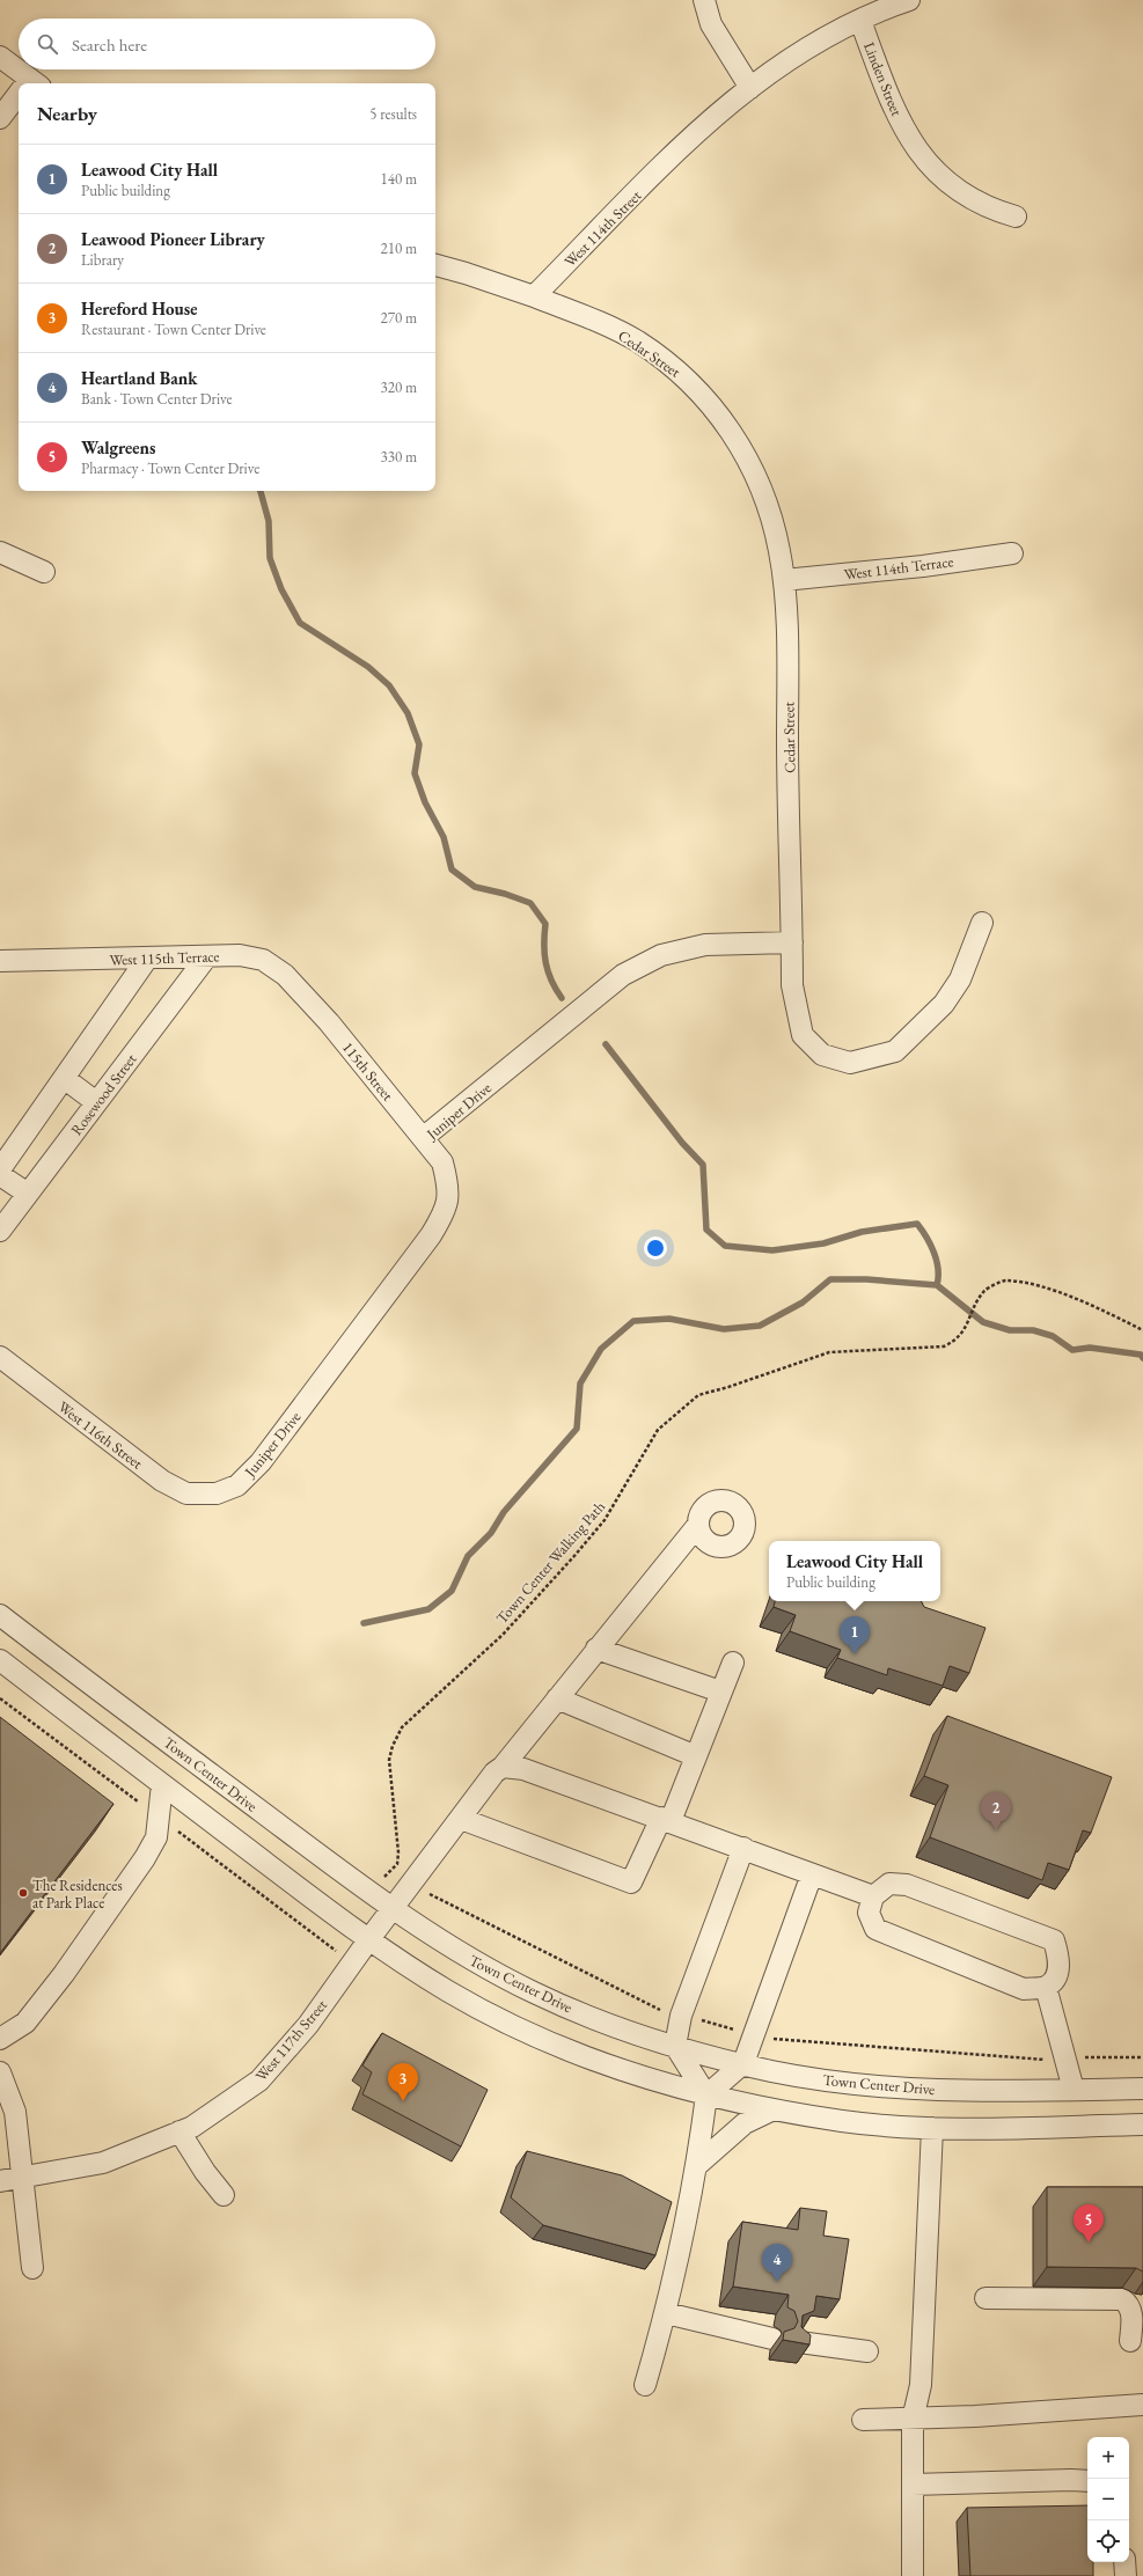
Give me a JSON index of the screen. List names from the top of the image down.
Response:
{
  "streets": {
    "street": [
      "Linden Street",
      "West 114th Street",
      "Cedar Street",
      "West 114th Terrace",
      "West 115th Terrace",
      "115th Street",
      "Rosewood Street",
      "Juniper Drive",
      "West 116th Street",
      "Town Center Drive",
      "West 117th Street"
    ],
    "path": ["Town Center Walking Path"]
  },
  "crossings": [
    ["Linden Street", "West 114th Street"],
    ["West 114th Street", "Cedar Street"],
    ["Cedar Street", "West 114th Terrace"],
    ["Cedar Street", "Juniper Drive"],
    ["West 115th Terrace", "115th Street"],
    ["West 115th Terrace", "Rosewood Street"],
    ["115th Street", "Juniper Drive"],
    ["Juniper Drive", "West 116th Street"],
    ["Town Center Walking Path", "Town Center Drive"],
    ["Town Center Walking Path", "West 117th Street"],
    ["Town Center Drive", "West 117th Street"]
  ],
  "places": ["The Residences at Park Place"],
  "page": {
    "search": "Search here",
    "heading": ["Nearby", "5 results"],
    "list": [
      {
        "mark": "1",
        "name": "Leawood City Hall",
        "note": "Public building",
        "value": "140 m"
      },
      {
        "mark": "2",
        "name": "Leawood Pioneer Library",
        "note": "Library",
        "value": "210 m"
      },
      {
        "mark": "3",
        "name": "Hereford House",
        "note": "Restaurant · Town Center Drive",
        "value": "270 m"
      },
      {
        "mark": "4",
        "name": "Heartland Bank",
        "note": "Bank · Town Center Drive",
        "value": "320 m"
      },
      {
        "mark": "5",
        "name": "Walgreens",
        "note": "Pharmacy · Town Center Drive",
        "value": "330 m"
      }
    ],
    "popup": ["Leawood City Hall", "Public building"],
    "pins": [
      "1",
      "2",
      "3",
      "5",
      "4"
    ],
    "map_buttons": ["+", "−"]
  }
}
